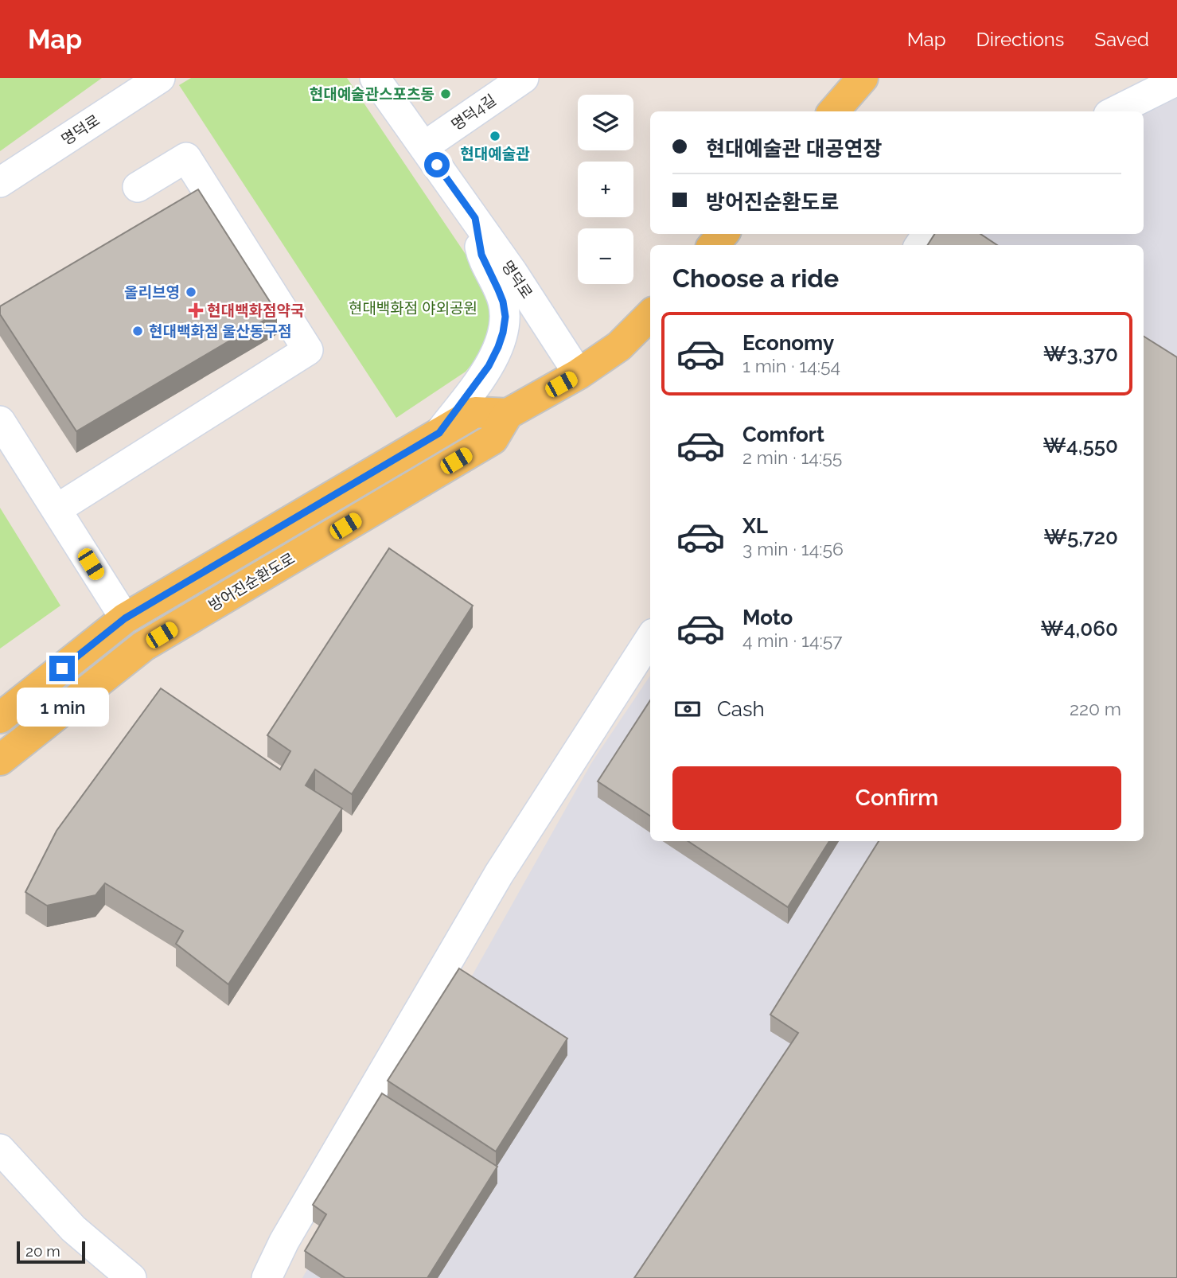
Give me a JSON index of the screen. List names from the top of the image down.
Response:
{
  "streets": {
    "main road": ["방어진순환도로"],
    "street": ["명덕4길", "명덕로"]
  },
  "crossings": [
    ["명덕4길", "명덕로"],
    ["명덕로", "방어진순환도로"]
  ],
  "parks": ["현대백화점 야외공원"],
  "places": {
    "other": [
      "현대예술관스포츠동",
      "현대예술관",
      "올리브영",
      "현대백화점 울산동구점"
    ],
    "health": ["현대백화점약국"]
  },
  "scale_bar": "20 m",
  "page": {
    "header": "Map",
    "nav": ["Map", "Directions", "Saved"],
    "map_buttons": ["+", "−"],
    "banner": ["현대예술관 대공연장", "방어진순환도로"],
    "heading": "Choose a ride",
    "list": [
      {
        "name": "Economy",
        "note": "1 min · 14:54",
        "value": "₩3,370"
      },
      {
        "name": "Comfort",
        "note": "2 min · 14:55",
        "value": "₩4,550"
      },
      {
        "name": "XL",
        "note": "3 min · 14:56",
        "value": "₩5,720"
      },
      {
        "name": "Moto",
        "note": "4 min · 14:57",
        "value": "₩4,060"
      }
    ],
    "pay": ["Cash", "220 m"],
    "bubble": "1 min",
    "buttons": "Confirm",
    "scale": "20 m"
  }
}
